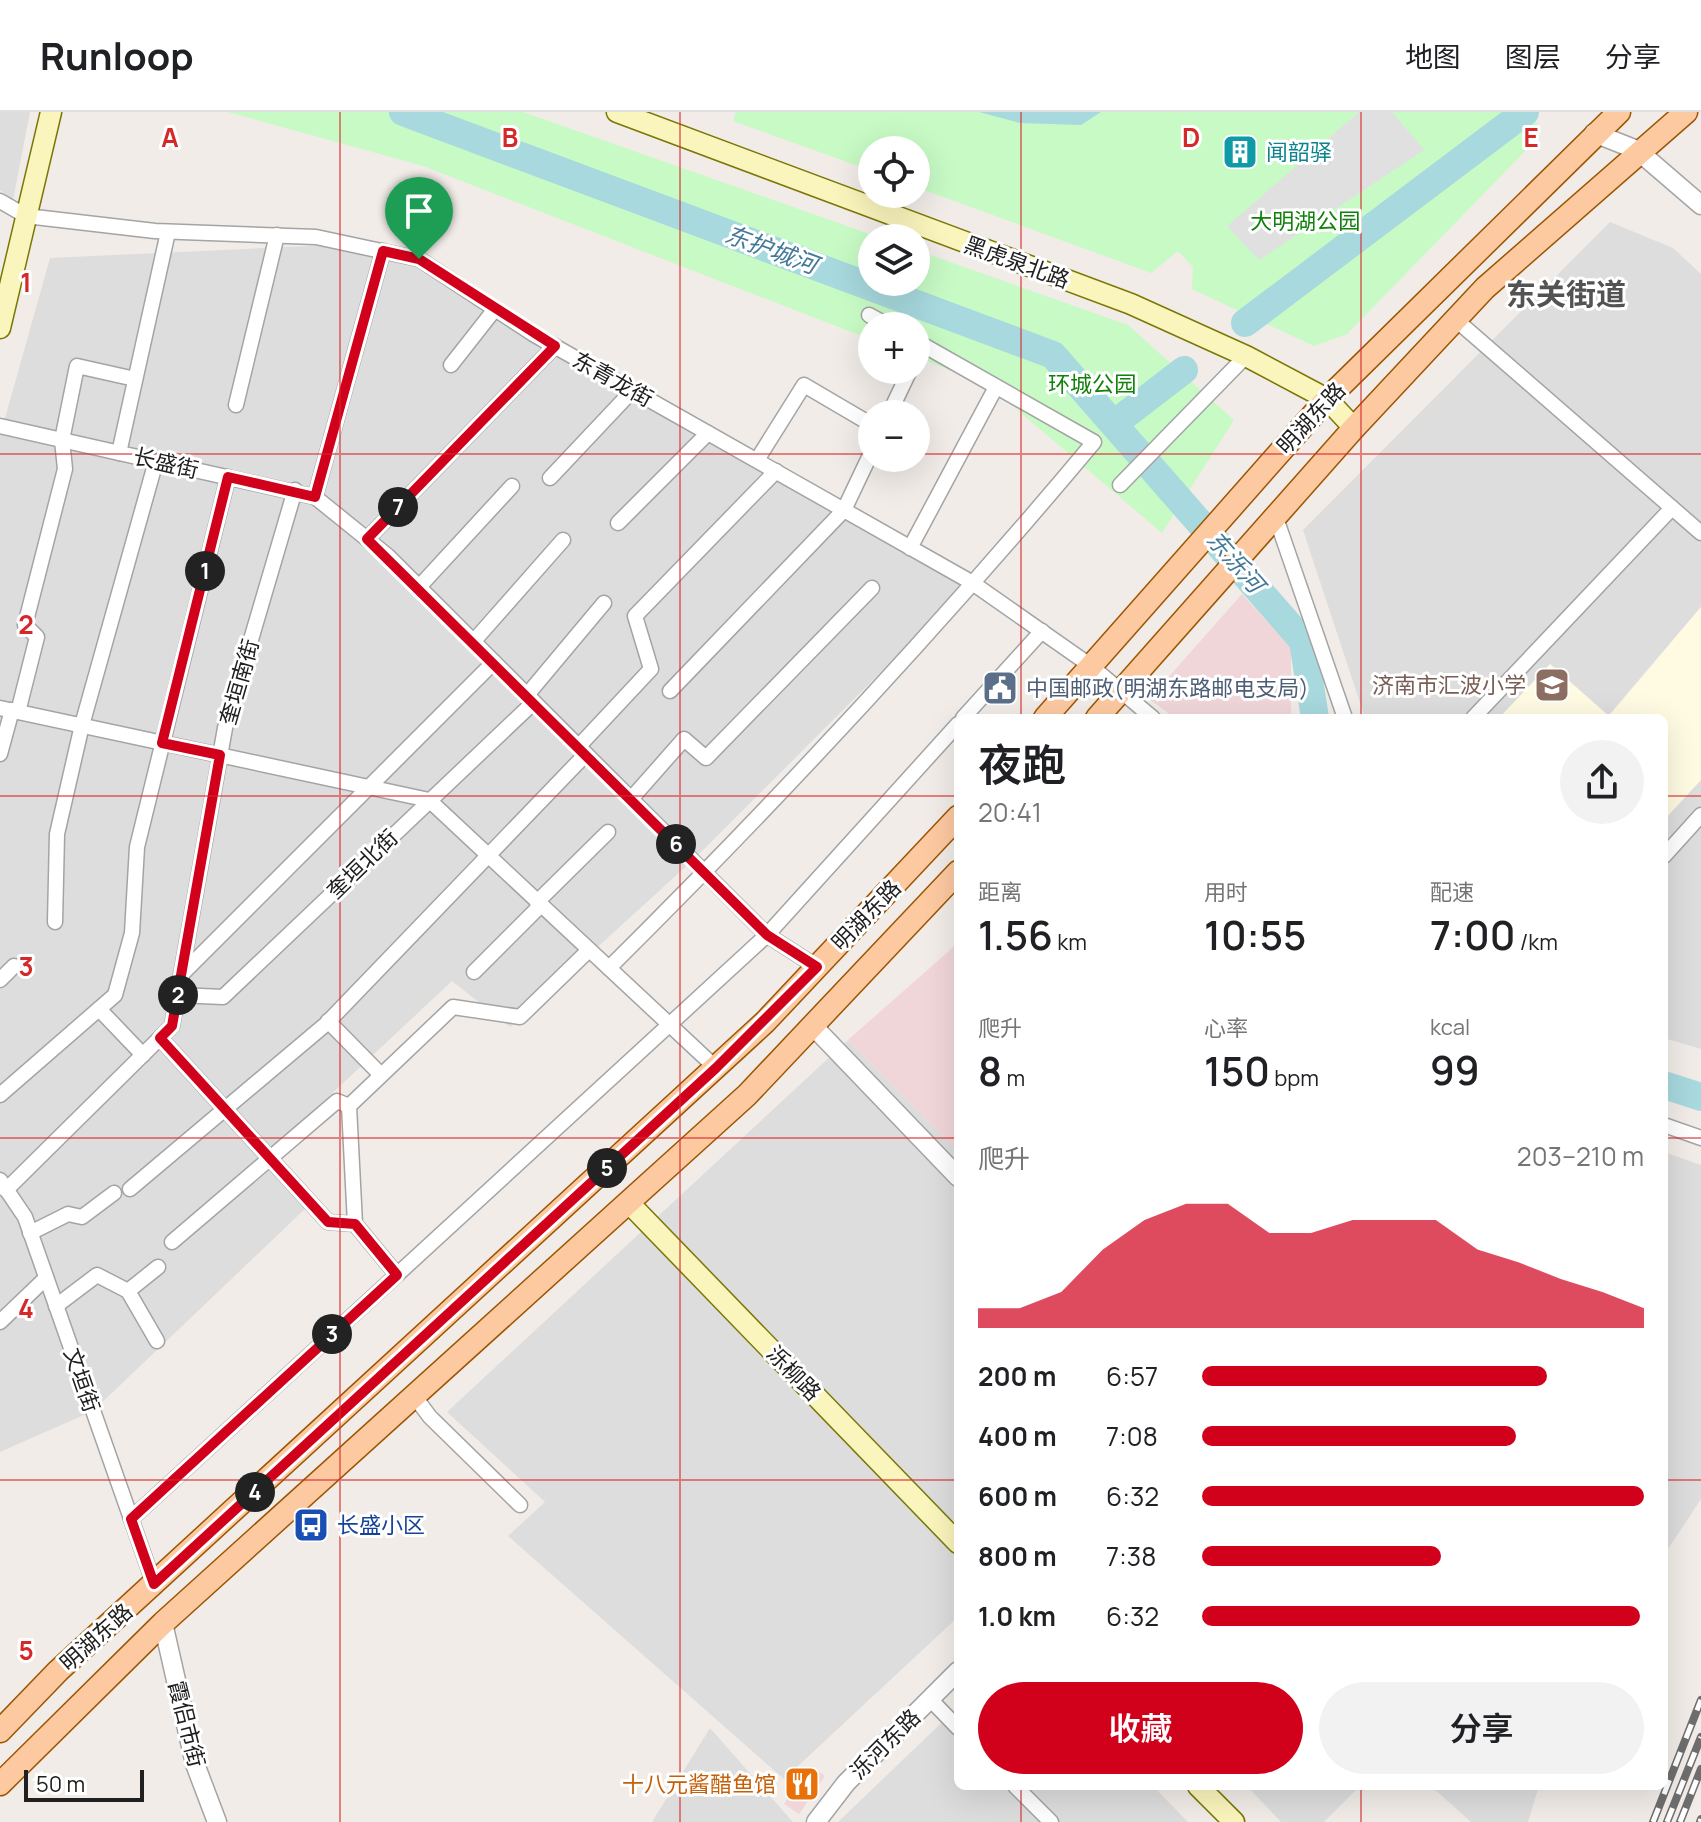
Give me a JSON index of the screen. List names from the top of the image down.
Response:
{
  "streets": {
    "main road": ["黑虎泉北路", "明湖东路", "泺柳路"],
    "street": [
      "东青龙街",
      "长盛街",
      "奎垣南街",
      "奎垣北街",
      "文垣街",
      "霞侣市街",
      "泺河东路"
    ]
  },
  "crossings": [
    ["黑虎泉北路", "明湖东路"],
    ["东青龙街", "明湖东路"],
    ["明湖东路", "长盛街"],
    ["明湖东路", "泺柳路"],
    ["明湖东路", "文垣街"],
    ["明湖东路", "霞侣市街"],
    ["长盛街", "奎垣南街"],
    ["长盛街", "奎垣北街"],
    ["奎垣南街", "奎垣北街"],
    ["奎垣南街", "文垣街"]
  ],
  "districts": ["东关街道"],
  "water": ["东护城河", "东泺河"],
  "parks": ["大明湖公园", "环城公园"],
  "places": {
    "building": ["闻韶驿"],
    "school or university": ["济南市汇波小学"],
    "public building": ["中国邮政(明湖东路邮电支局)"],
    "bus stop": ["长盛小区"],
    "restaurant": ["十八元酱醋鱼馆"]
  },
  "scale_bar": "50 m",
  "page": {
    "header": "Runloop",
    "nav": ["地图", "图层", "分享"],
    "map_buttons": ["+", "−"],
    "pins": [
      "7",
      "1",
      "6",
      "2",
      "5",
      "3",
      "4"
    ],
    "heading": ["夜跑", "20:41"],
    "stats": [
      ["距离", "1.56 km"],
      ["用时", "10:55"],
      ["配速", "7:00 /km"],
      ["爬升", "8 m"],
      ["心率", "150 bpm"],
      ["kcal", "99"]
    ],
    "chart": ["爬升", "203–210 m"],
    "list": [
      {
        "name": "200 m",
        "note": "6:57"
      },
      {
        "name": "400 m",
        "note": "7:08"
      },
      {
        "name": "600 m",
        "note": "6:32"
      },
      {
        "name": "800 m",
        "note": "7:38"
      },
      {
        "name": "1.0 km",
        "note": "6:32"
      }
    ],
    "buttons": ["收藏", "分享"],
    "scale": "50 m"
  },
  "grid": {
    "columns": [
      "A",
      "B",
      "D",
      "E"
    ],
    "rows": [
      "1",
      "2",
      "3",
      "4",
      "5"
    ]
  }
}
